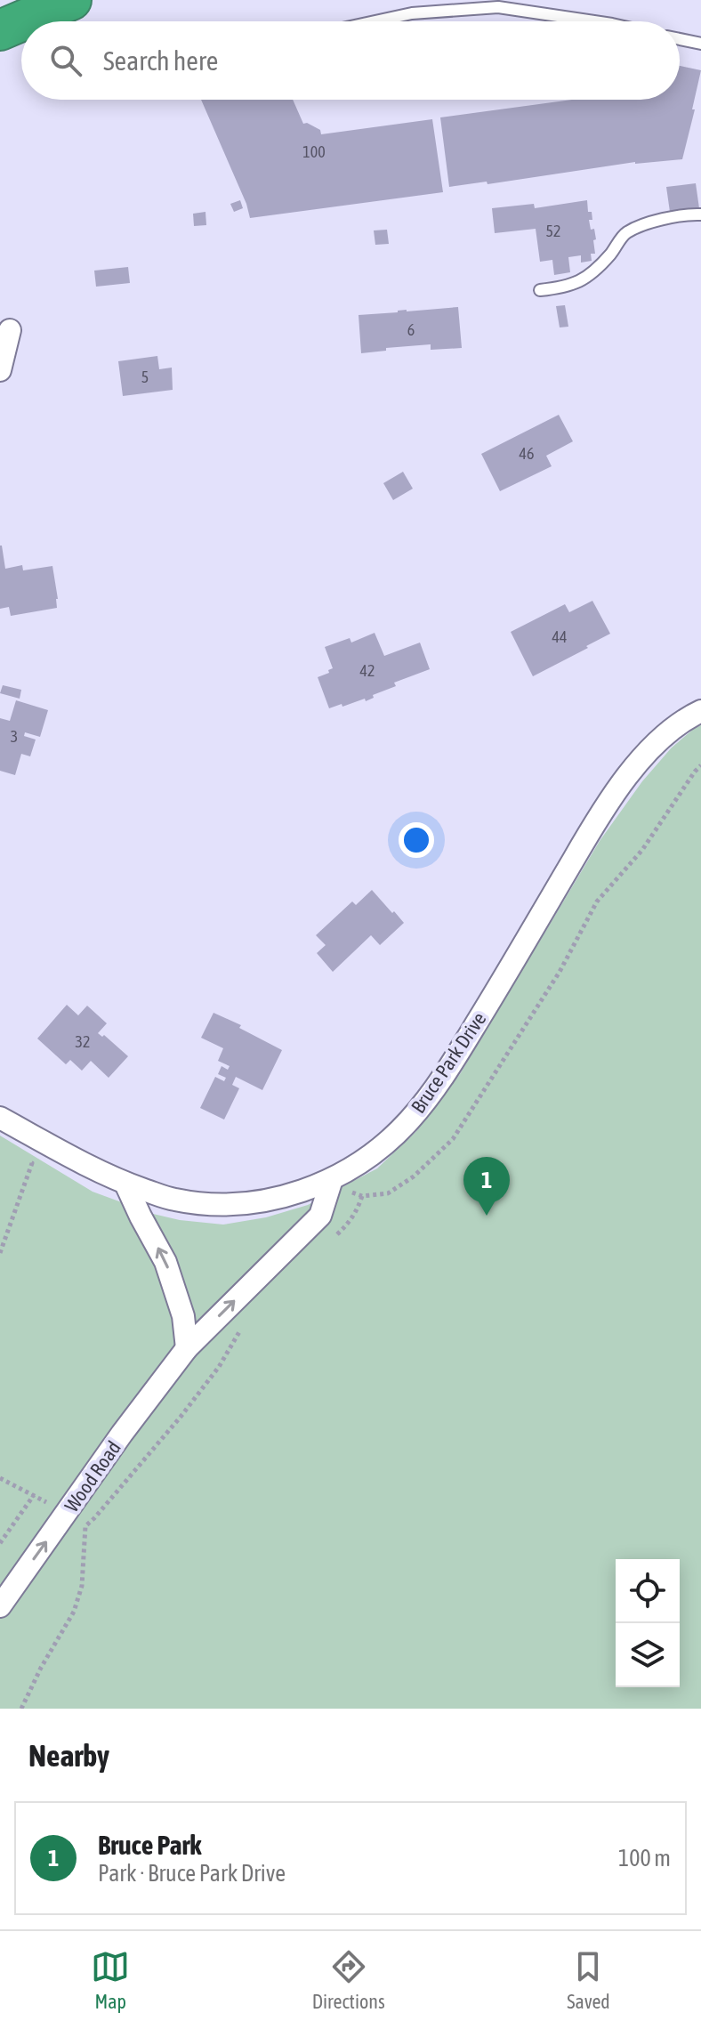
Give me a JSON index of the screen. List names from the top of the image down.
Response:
{
  "streets": {
    "street": ["Bruce Park Drive", "Wood Road"]
  },
  "crossings": [
    ["Bruce Park Drive", "Wood Road"]
  ],
  "one_way": ["Wood Road"],
  "house_numbers": [
    "100",
    "52",
    "6",
    "5",
    "46",
    "44",
    "42",
    "3",
    "32"
  ],
  "page": {
    "search": "Search here",
    "pins": "1",
    "heading": "Nearby",
    "list": [
      {
        "mark": "1",
        "name": "Bruce Park",
        "note": "Park · Bruce Park Drive",
        "value": "100 m"
      }
    ],
    "nav": ["Map", "Directions", "Saved"]
  }
}
